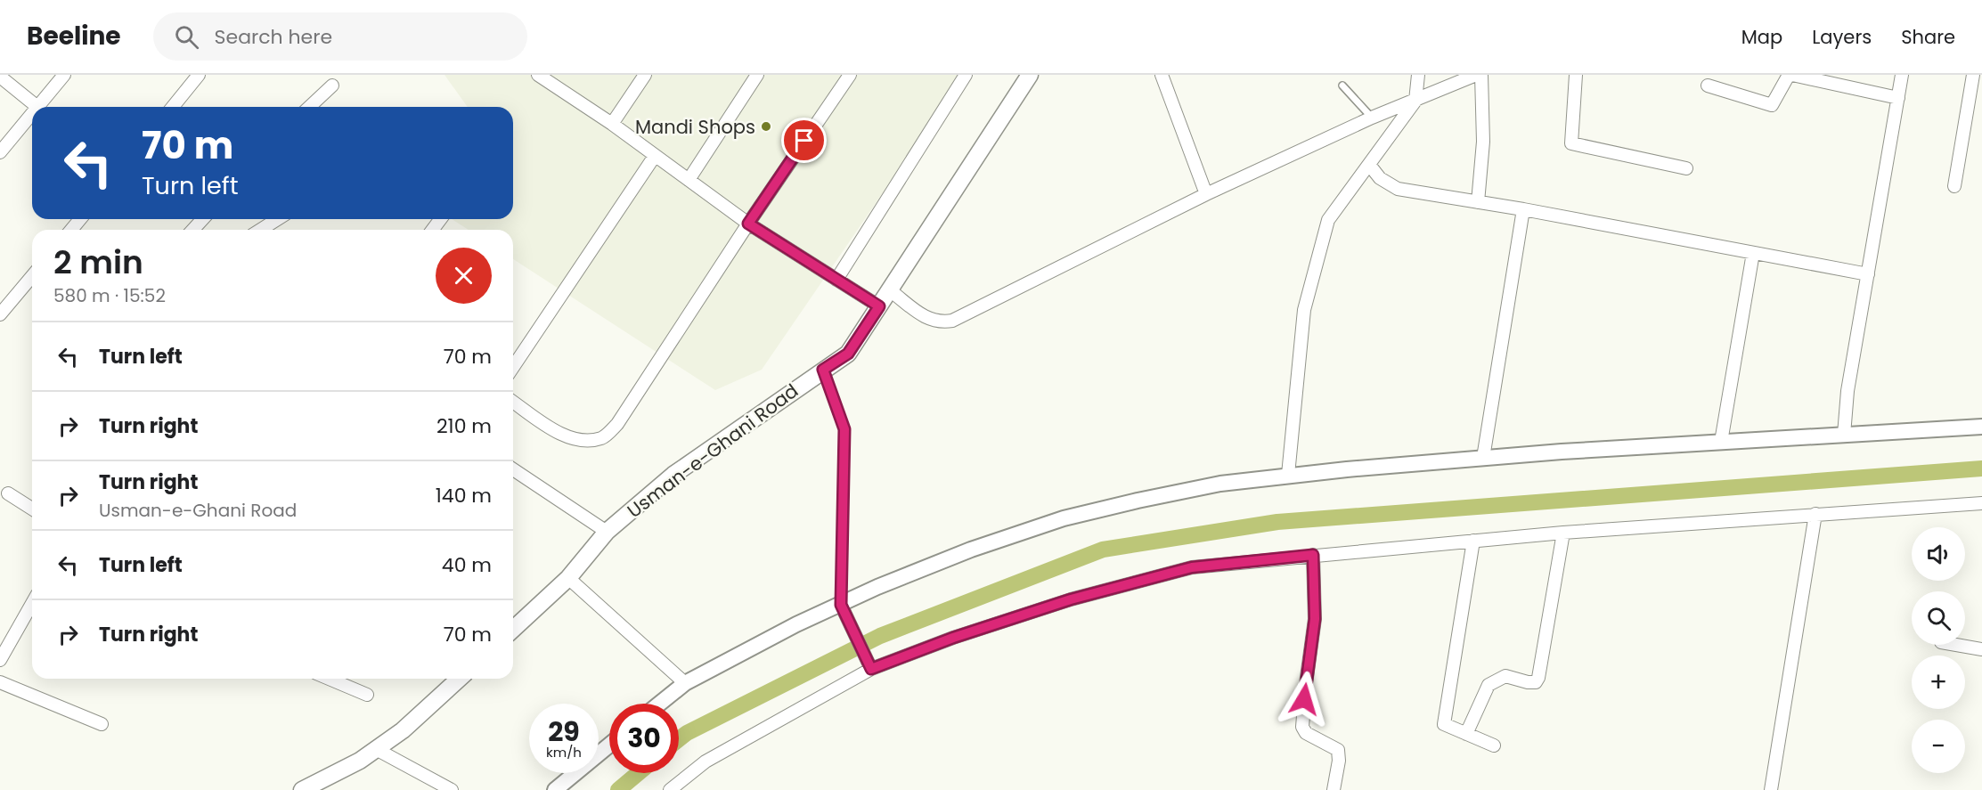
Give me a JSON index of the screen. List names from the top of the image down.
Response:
{
  "streets": {
    "main road": ["Usman-e-Ghani Road"]
  },
  "places": ["Mandi Shops"],
  "page": {
    "header": "Beeline",
    "search": "Search here",
    "nav": ["Map", "Layers", "Share"],
    "turn": ["70 m", "Turn left"],
    "heading": ["2 min", "580 m · 15:52"],
    "list": [
      {
        "name": "Turn left",
        "value": "70 m"
      },
      {
        "name": "Turn right",
        "value": "210 m"
      },
      {
        "name": "Turn right",
        "note": "Usman-e-Ghani Road",
        "value": "140 m"
      },
      {
        "name": "Turn left",
        "value": "40 m"
      },
      {
        "name": "Turn right",
        "value": "70 m"
      }
    ],
    "map_buttons": ["+", "−"],
    "speed": "29 km/h",
    "limit": "30"
  }
}
